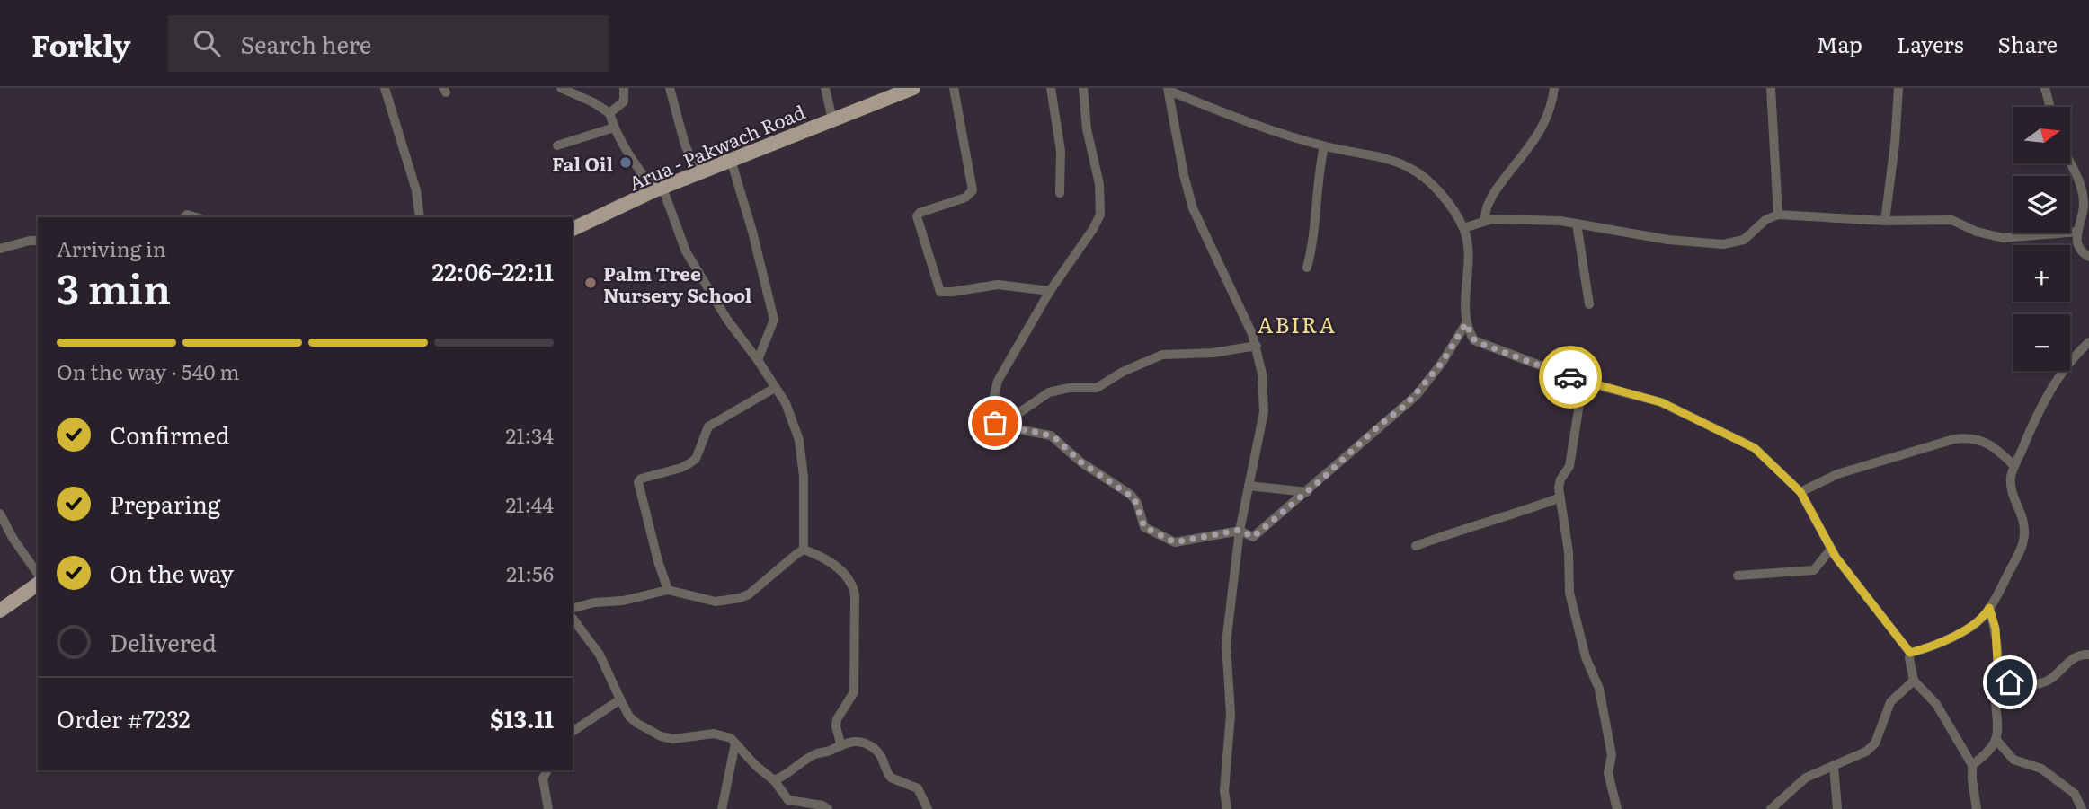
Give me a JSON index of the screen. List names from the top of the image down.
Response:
{
  "streets": {
    "main road": ["Arua - Pakwach Road"]
  },
  "districts": ["ABIRA"],
  "places": ["Fal Oil", "Palm Tree Nursery School"],
  "north": "right",
  "page": {
    "header": "Forkly",
    "search": "Search here",
    "nav": ["Map", "Layers", "Share"],
    "map_buttons": ["+", "−"],
    "heading": ["3 min", "Arriving in", "22:06–22:11"],
    "panel": ["Order #7232", "$13.11"],
    "bar": "On the way · 540 m",
    "list": [
      ["Confirmed", "21:34"],
      ["Preparing", "21:44"],
      ["On the way", "21:56"],
      "Delivered"
    ]
  }
}
